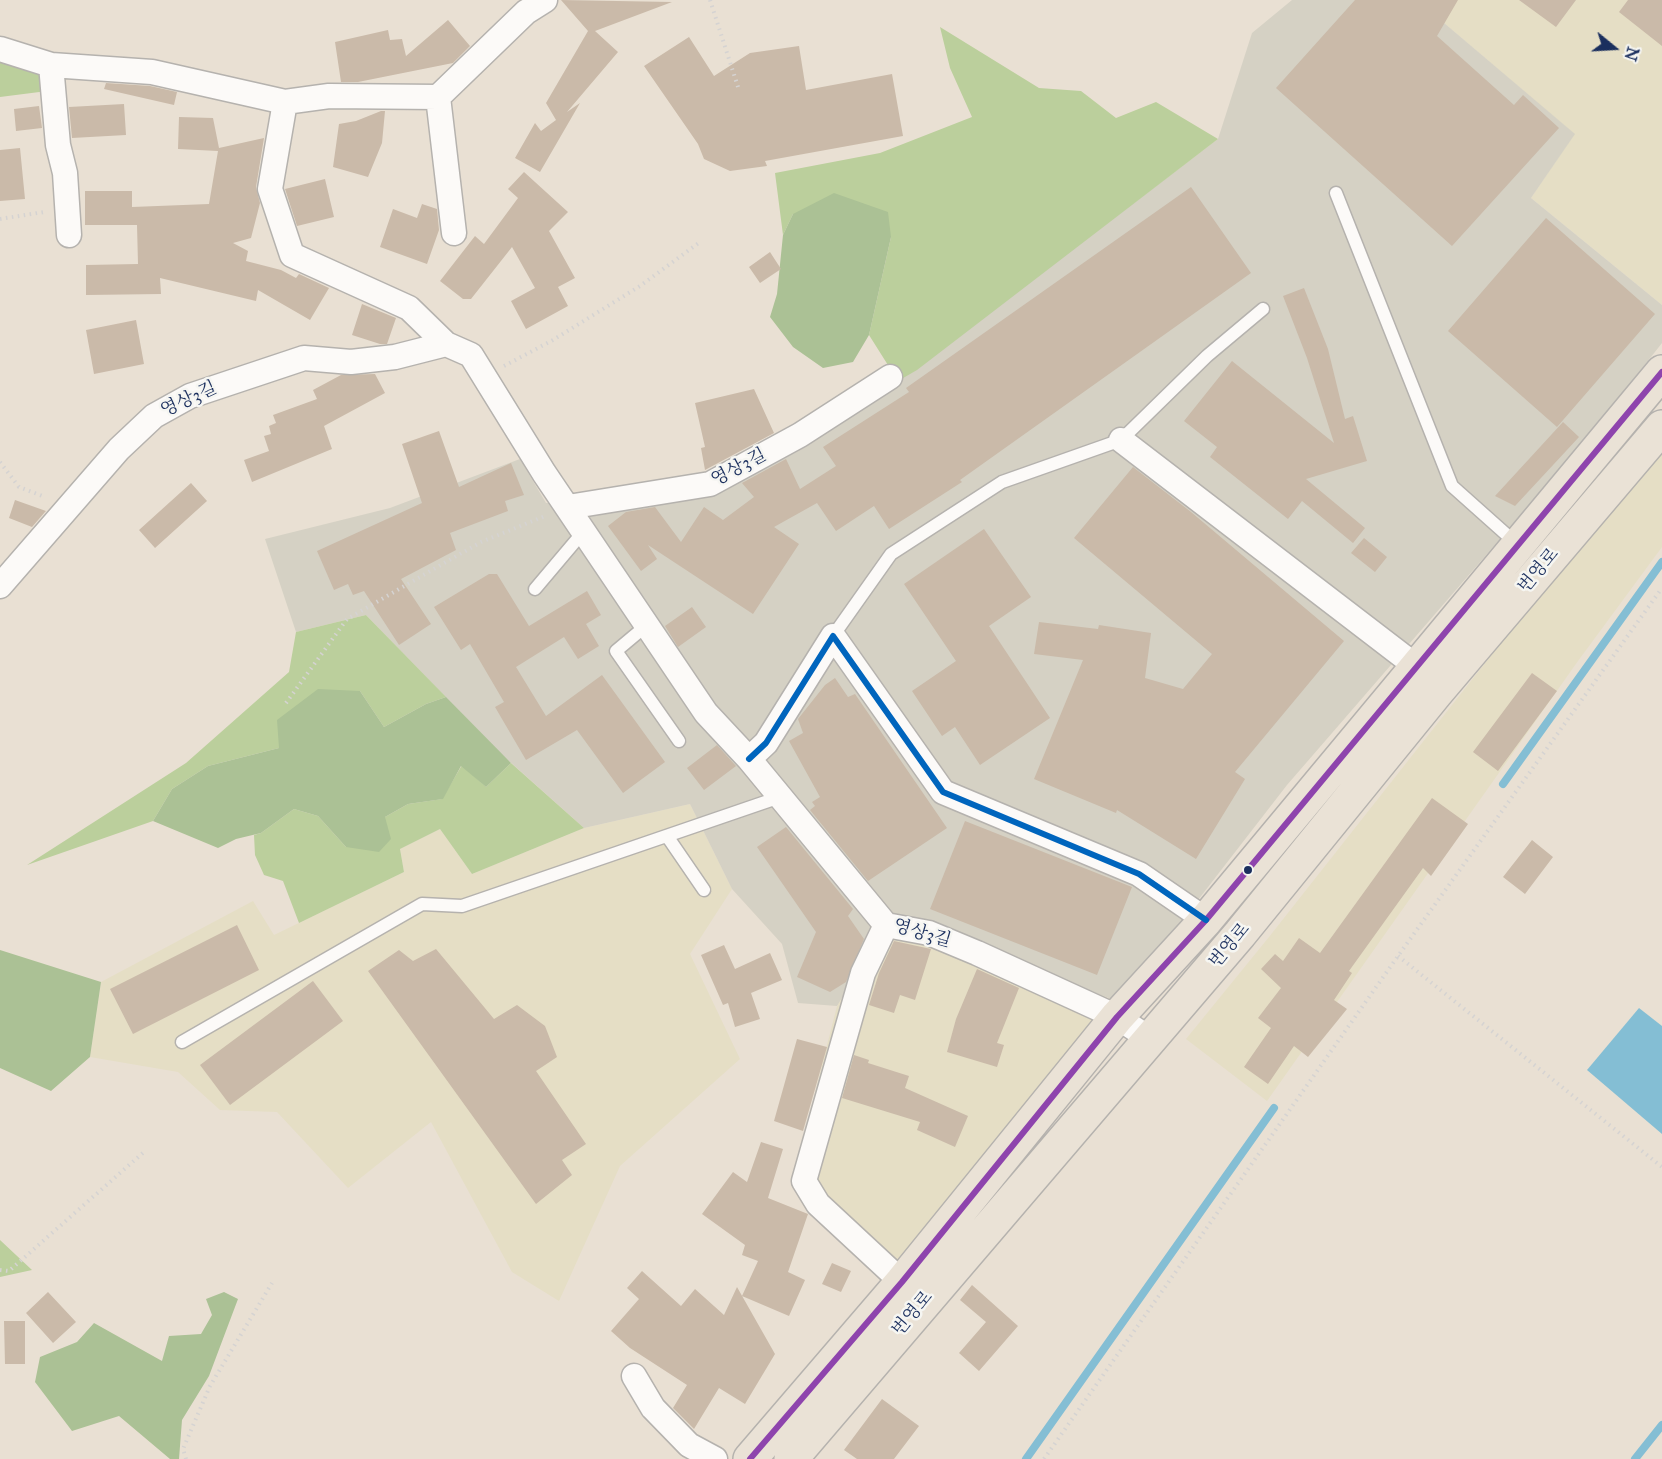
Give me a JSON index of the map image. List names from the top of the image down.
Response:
{
  "streets": {
    "main road": ["번영로"],
    "street": ["영상3길"]
  },
  "crossings": [
    ["영상3길", "번영로"]
  ],
  "north": "right"
}
